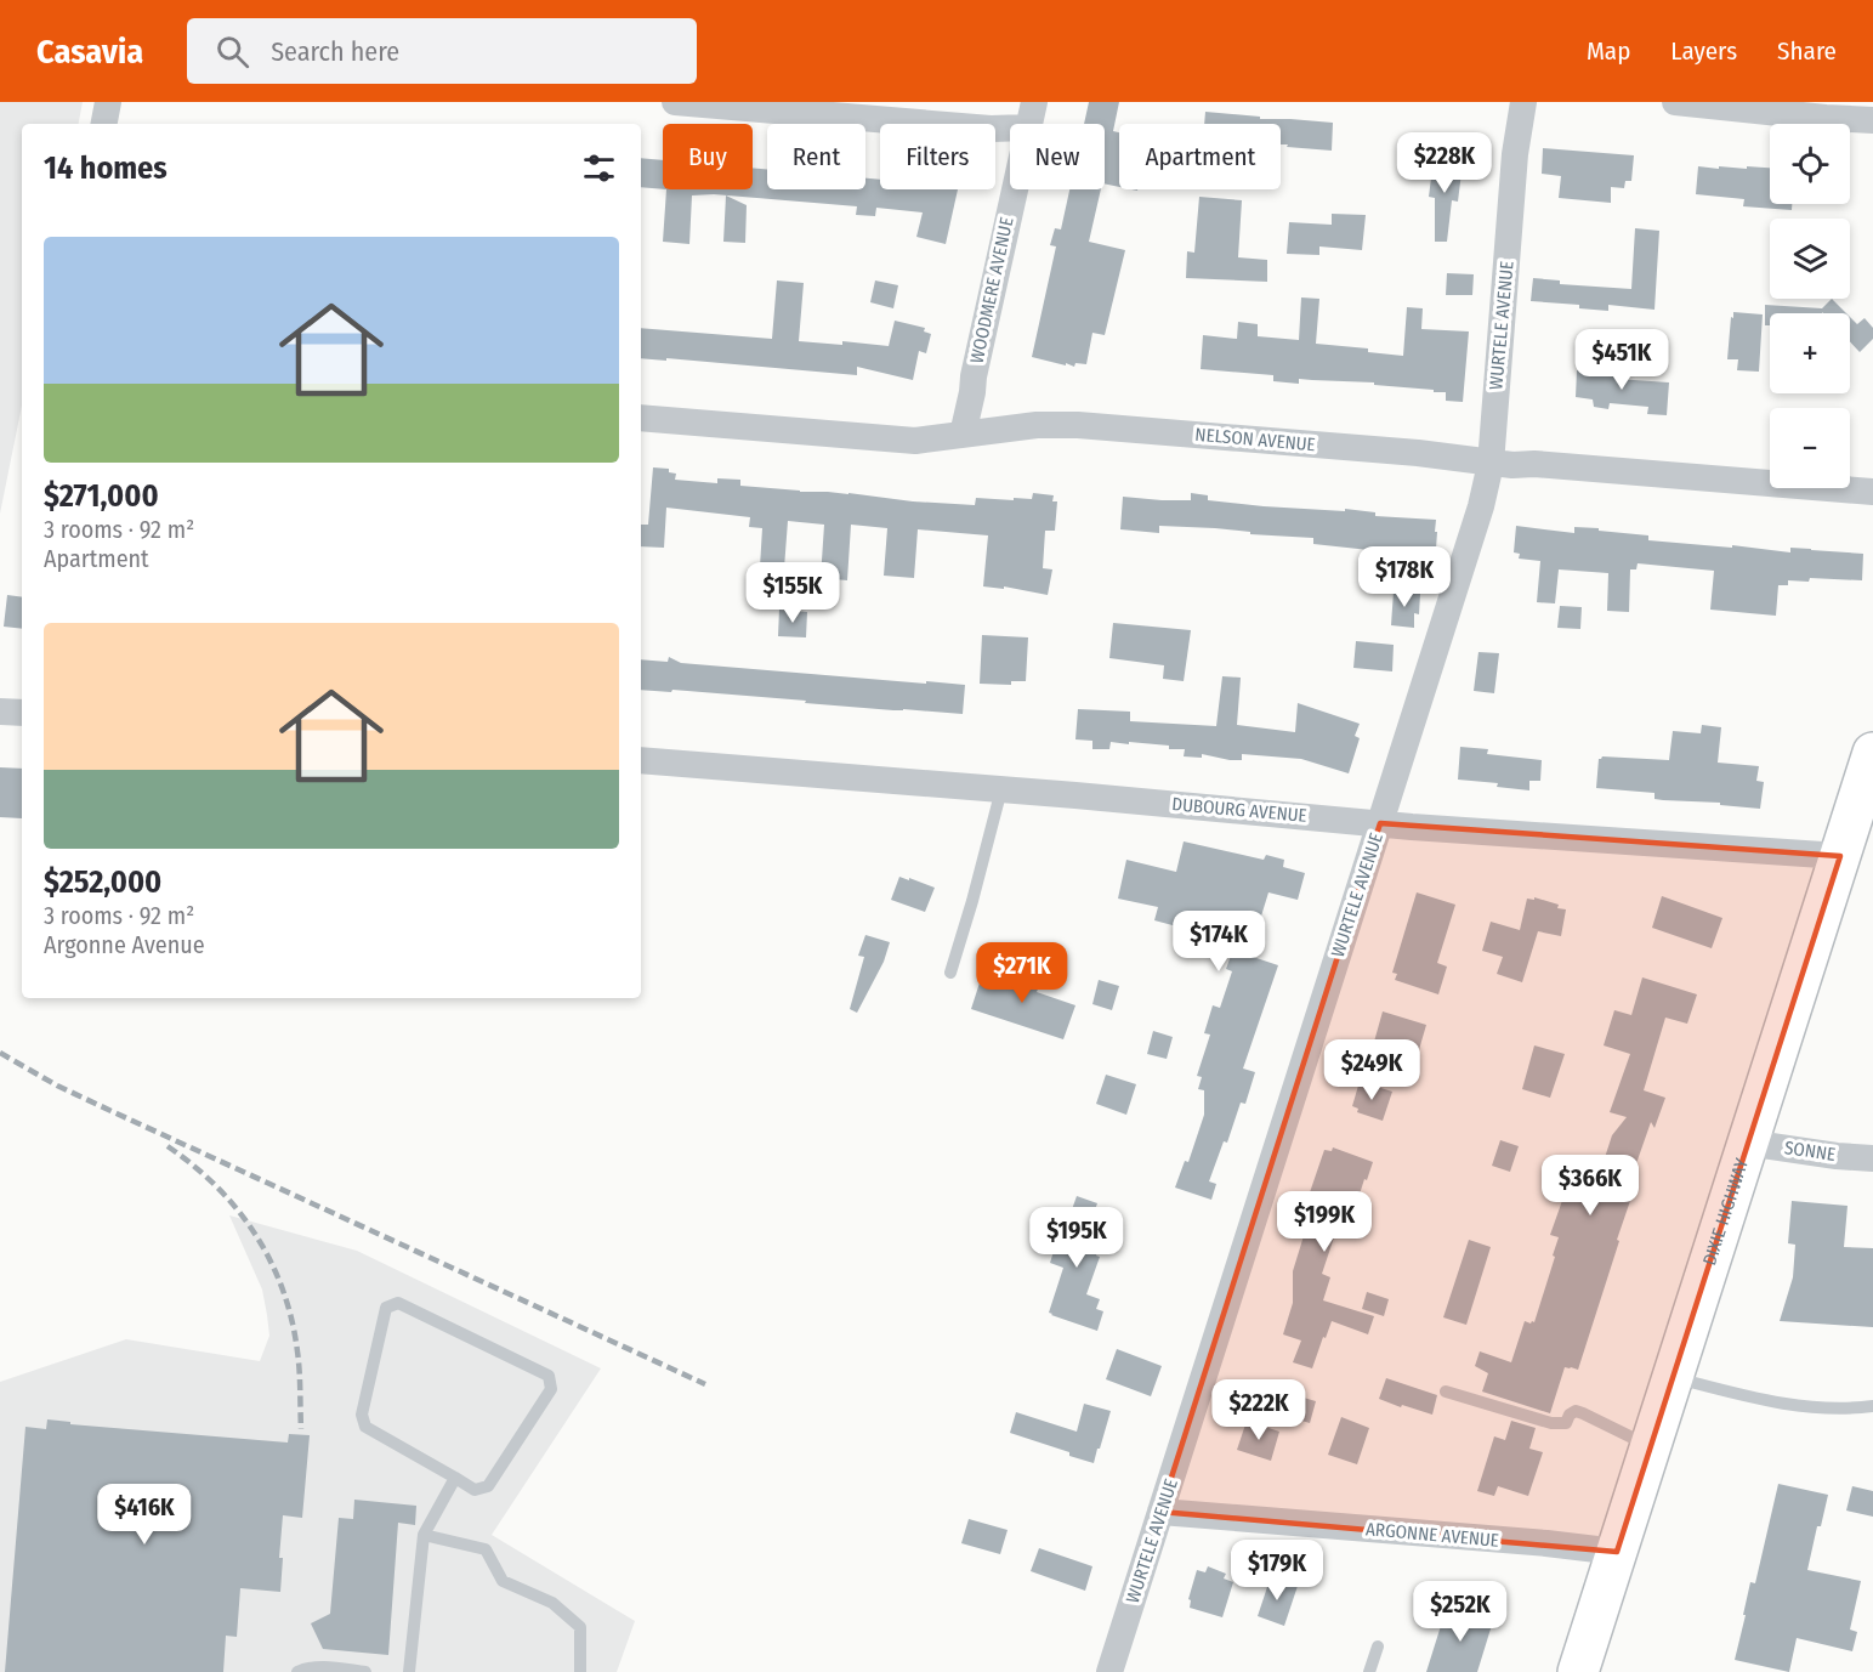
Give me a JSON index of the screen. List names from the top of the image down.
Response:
{
  "streets": {
    "main road": ["DIXIE HIGHWAY"],
    "street": [
      "WOODMERE AVENUE",
      "WURTELE AVENUE",
      "NELSON AVENUE",
      "DUBOURG AVENUE",
      "SONNE",
      "ARGONNE AVENUE"
    ]
  },
  "crossings": [
    ["WOODMERE AVENUE", "NELSON AVENUE"],
    ["WURTELE AVENUE", "NELSON AVENUE"],
    ["WURTELE AVENUE", "DUBOURG AVENUE"],
    ["WURTELE AVENUE", "ARGONNE AVENUE"],
    ["DUBOURG AVENUE", "DIXIE HIGHWAY"],
    ["SONNE", "DIXIE HIGHWAY"],
    ["DIXIE HIGHWAY", "ARGONNE AVENUE"]
  ],
  "page": {
    "header": "Casavia",
    "search": "Search here",
    "nav": ["Map", "Layers", "Share"],
    "map_buttons": ["+", "−"],
    "chip": [
      "Buy",
      "Rent",
      "Filters",
      "New",
      "Apartment"
    ],
    "heading": "14 homes",
    "price": [
      "$228K",
      "$451K",
      "$178K",
      "$155K",
      "$174K",
      "$271K",
      "$249K",
      "$366K",
      "$199K",
      "$195K",
      "$222K",
      "$416K",
      "$179K",
      "$252K"
    ],
    "list": [
      {
        "name": "$271,000",
        "note": "3 rooms · 92 m² · Apartment"
      },
      {
        "name": "$252,000",
        "note": "3 rooms · 92 m² · Argonne Avenue"
      }
    ]
  }
}
